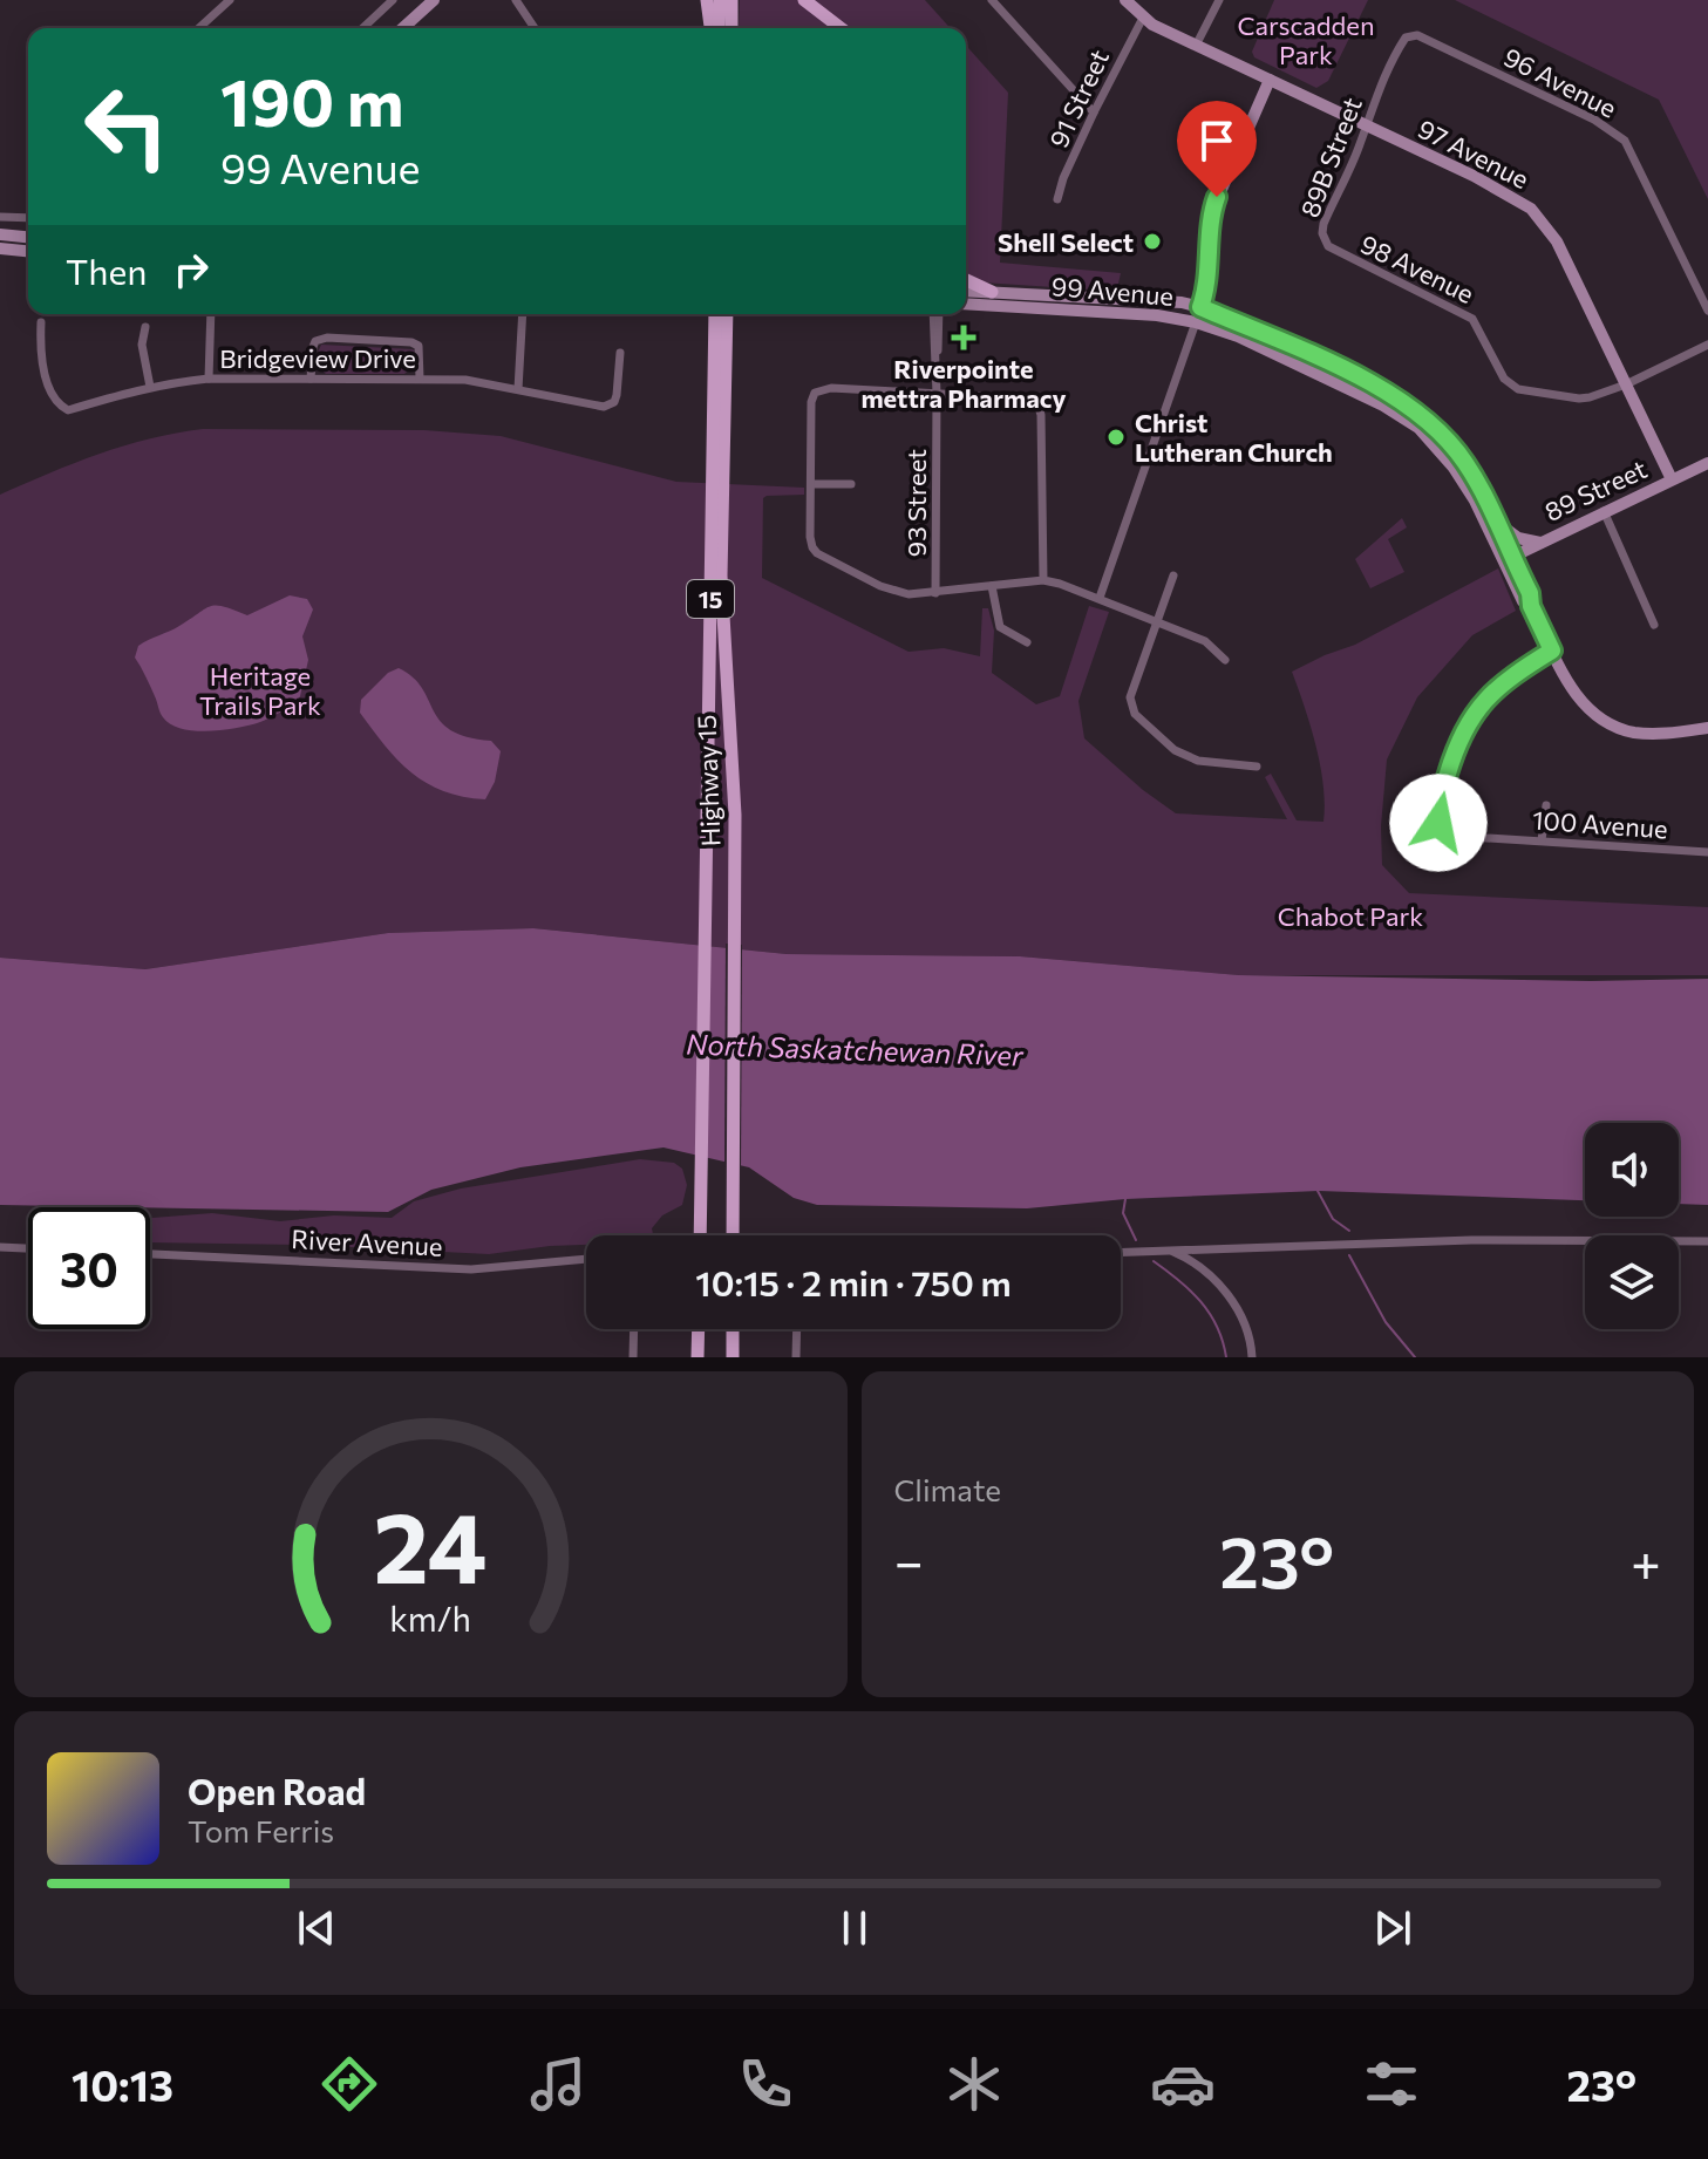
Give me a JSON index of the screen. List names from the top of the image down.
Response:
{
  "streets": {
    "main road": ["15", "Highway 15"],
    "street": [
      "96 Avenue",
      "91 Street",
      "97 Avenue",
      "89B Street",
      "98 Avenue",
      "99 Avenue",
      "Bridgeview Drive",
      "89 Street",
      "93 Street",
      "100 Avenue",
      "River Avenue"
    ]
  },
  "crossings": [
    ["96 Avenue", "89B Street"],
    ["91 Street", "97 Avenue"],
    ["97 Avenue", "89B Street"],
    ["97 Avenue", "98 Avenue"],
    ["97 Avenue", "89 Street"],
    ["89B Street", "98 Avenue"],
    ["99 Avenue", "89 Street"],
    ["99 Avenue", "100 Avenue"]
  ],
  "water": ["North Saskatchewan River"],
  "parks": ["Carscadden Park", "Heritage Trails Park", "Chabot Park"],
  "places": {
    "other": ["Shell Select", "Christ Lutheran Church"],
    "health": ["Riverpointe mettra Pharmacy"]
  },
  "page": {
    "turn": ["190 m", "99 Avenue"],
    "then": "Then",
    "limit": "30",
    "trip": "10:15 · 2 min · 750 m",
    "tile": "Climate",
    "heat": ["−", "23°", "+"],
    "song": ["Open Road", "Tom Ferris"],
    "tabs": ["10:13", "23°"],
    "gauge": ["24", "km/h"]
  }
}
